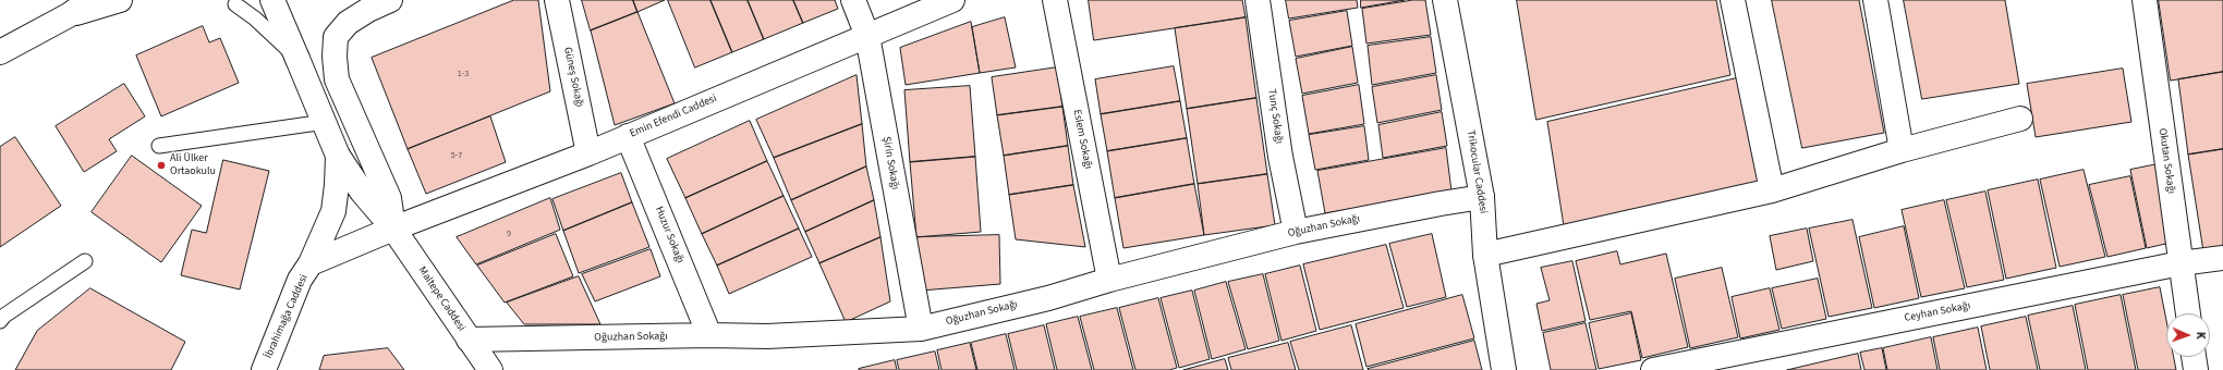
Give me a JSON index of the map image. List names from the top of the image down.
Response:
{
  "streets": {
    "street": [
      "Güneş Sokağı",
      "Emin Efendi Caddesi",
      "Tunç Sokağı",
      "Eslem Sokağı",
      "Okutan Sokağı",
      "Şirin Sokağı",
      "Trikocular Caddesi",
      "Oğuzhan Sokağı",
      "Huzur Sokağı",
      "Maltepe Caddesi",
      "Ceyhan Sokağı",
      "İbrahimağa Caddesi"
    ]
  },
  "crossings": [
    ["Güneş Sokağı", "Emin Efendi Caddesi"],
    ["Emin Efendi Caddesi", "Şirin Sokağı"],
    ["Emin Efendi Caddesi", "Huzur Sokağı"],
    ["Emin Efendi Caddesi", "Maltepe Caddesi"],
    ["Emin Efendi Caddesi", "İbrahimağa Caddesi"],
    ["Tunç Sokağı", "Oğuzhan Sokağı"],
    ["Eslem Sokağı", "Oğuzhan Sokağı"],
    ["Okutan Sokağı", "Ceyhan Sokağı"],
    ["Şirin Sokağı", "Oğuzhan Sokağı"],
    ["Trikocular Caddesi", "Oğuzhan Sokağı"],
    ["Oğuzhan Sokağı", "Huzur Sokağı"],
    ["Oğuzhan Sokağı", "Maltepe Caddesi"],
    ["Maltepe Caddesi", "İbrahimağa Caddesi"]
  ],
  "places": ["Ali Ülker Ortaokulu"],
  "house_numbers": ["1-3", "5-7", "9"],
  "north": "right"
}
